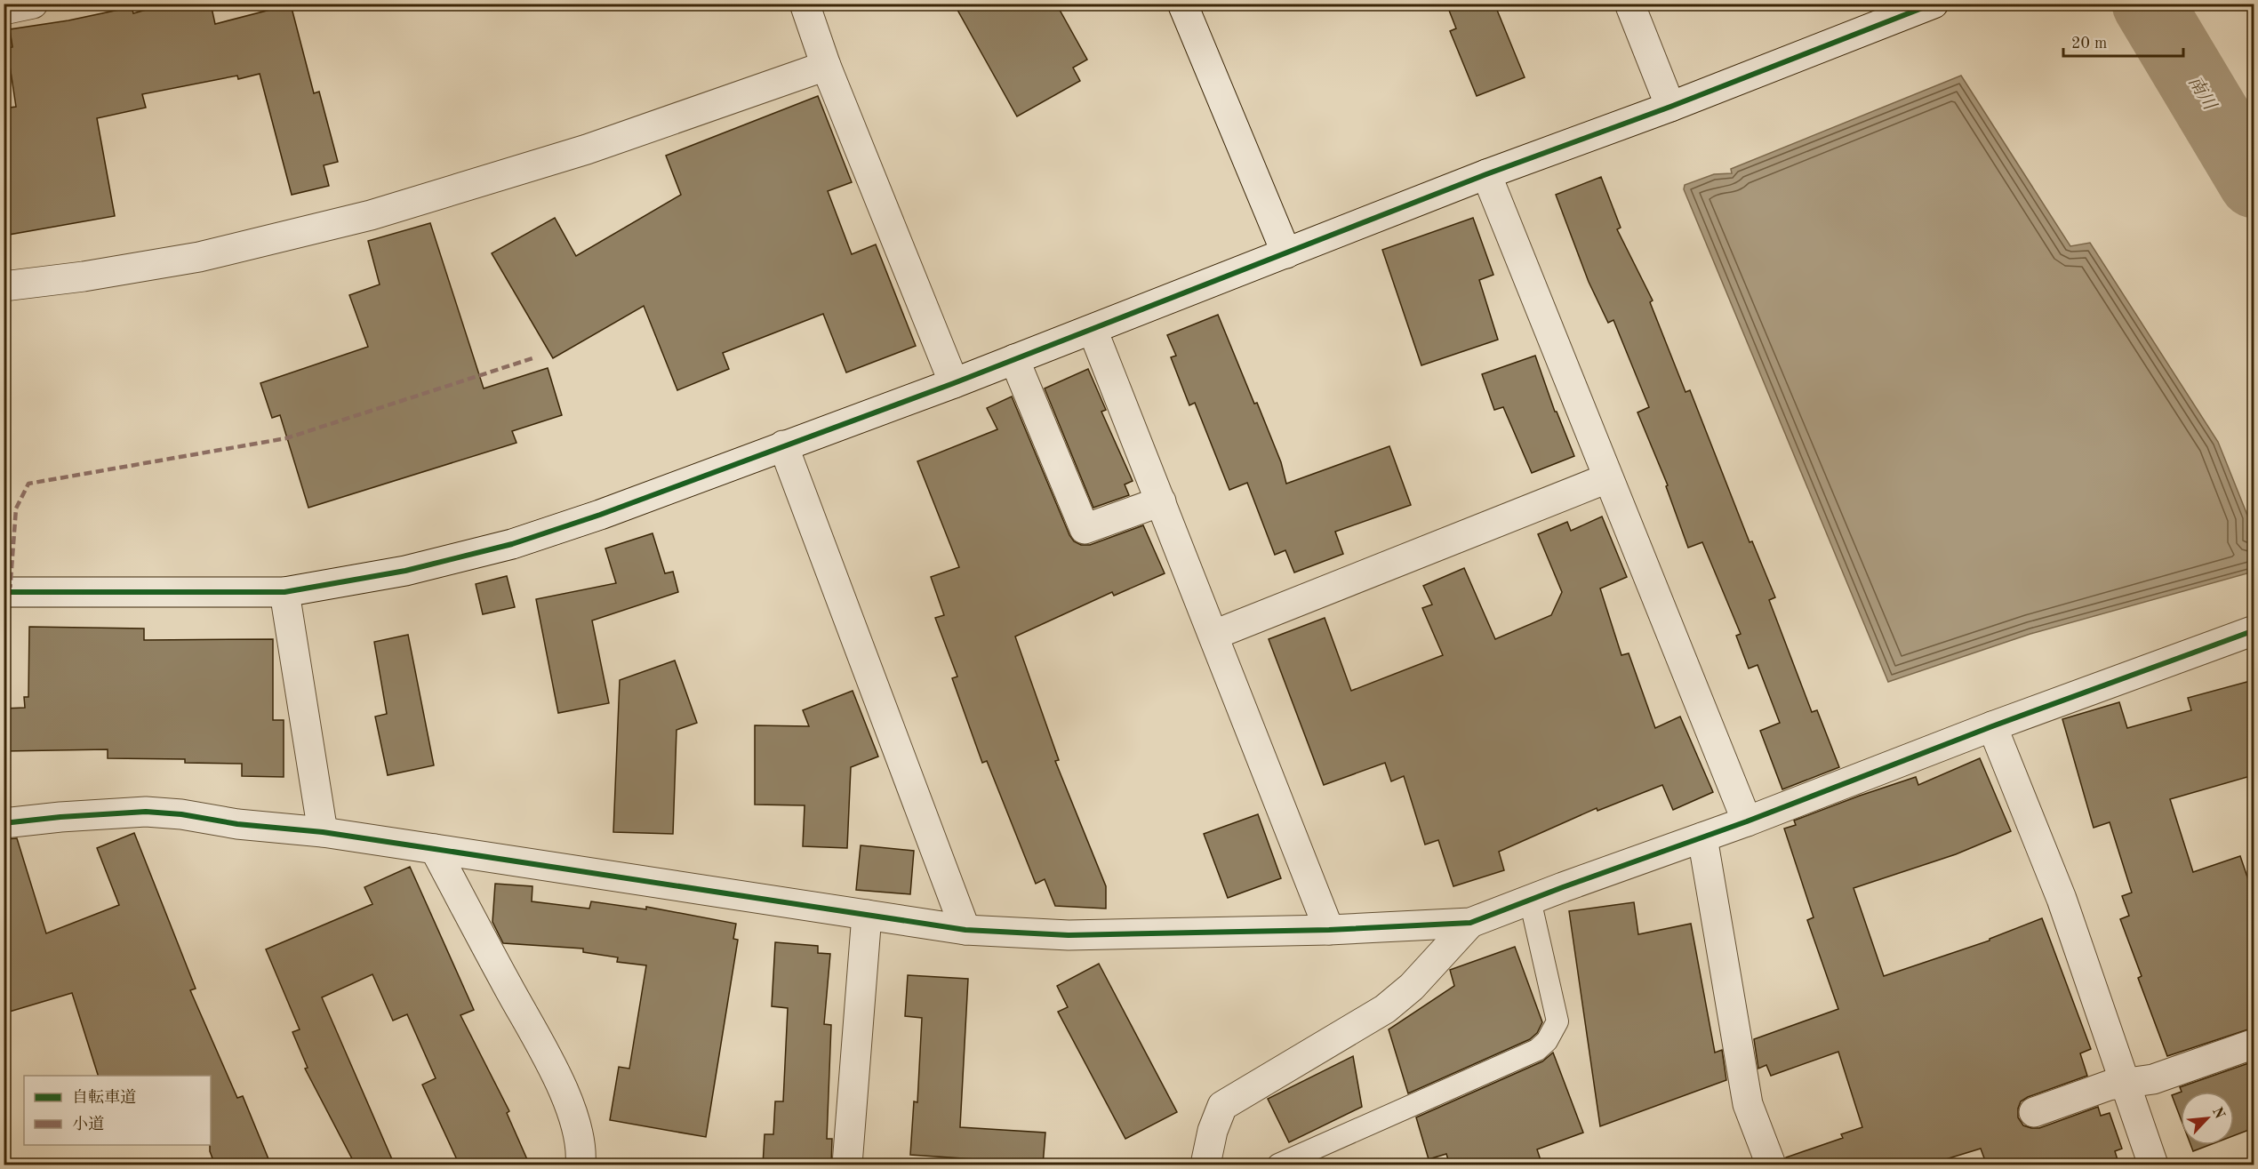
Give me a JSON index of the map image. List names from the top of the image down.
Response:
{
  "water": ["南川"],
  "legend": ["自転車道", "小道"],
  "scale_bar": "20 m",
  "north": "top right"
}
